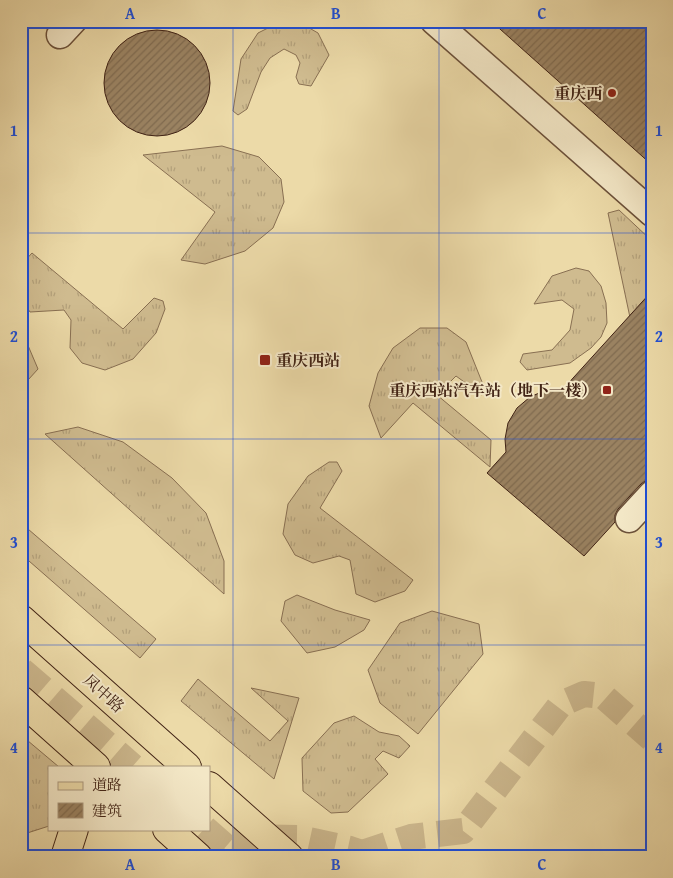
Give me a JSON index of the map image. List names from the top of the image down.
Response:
{
  "streets": {
    "main road": ["凤中路"]
  },
  "places": {
    "other": ["重庆西"],
    "transit": ["重庆西站", "重庆西站汽车站（地下一楼）"]
  },
  "legend": ["道路", "建筑"],
  "grid": {
    "columns": ["A", "B", "C"],
    "rows": [
      "1",
      "2",
      "3",
      "4"
    ]
  }
}
